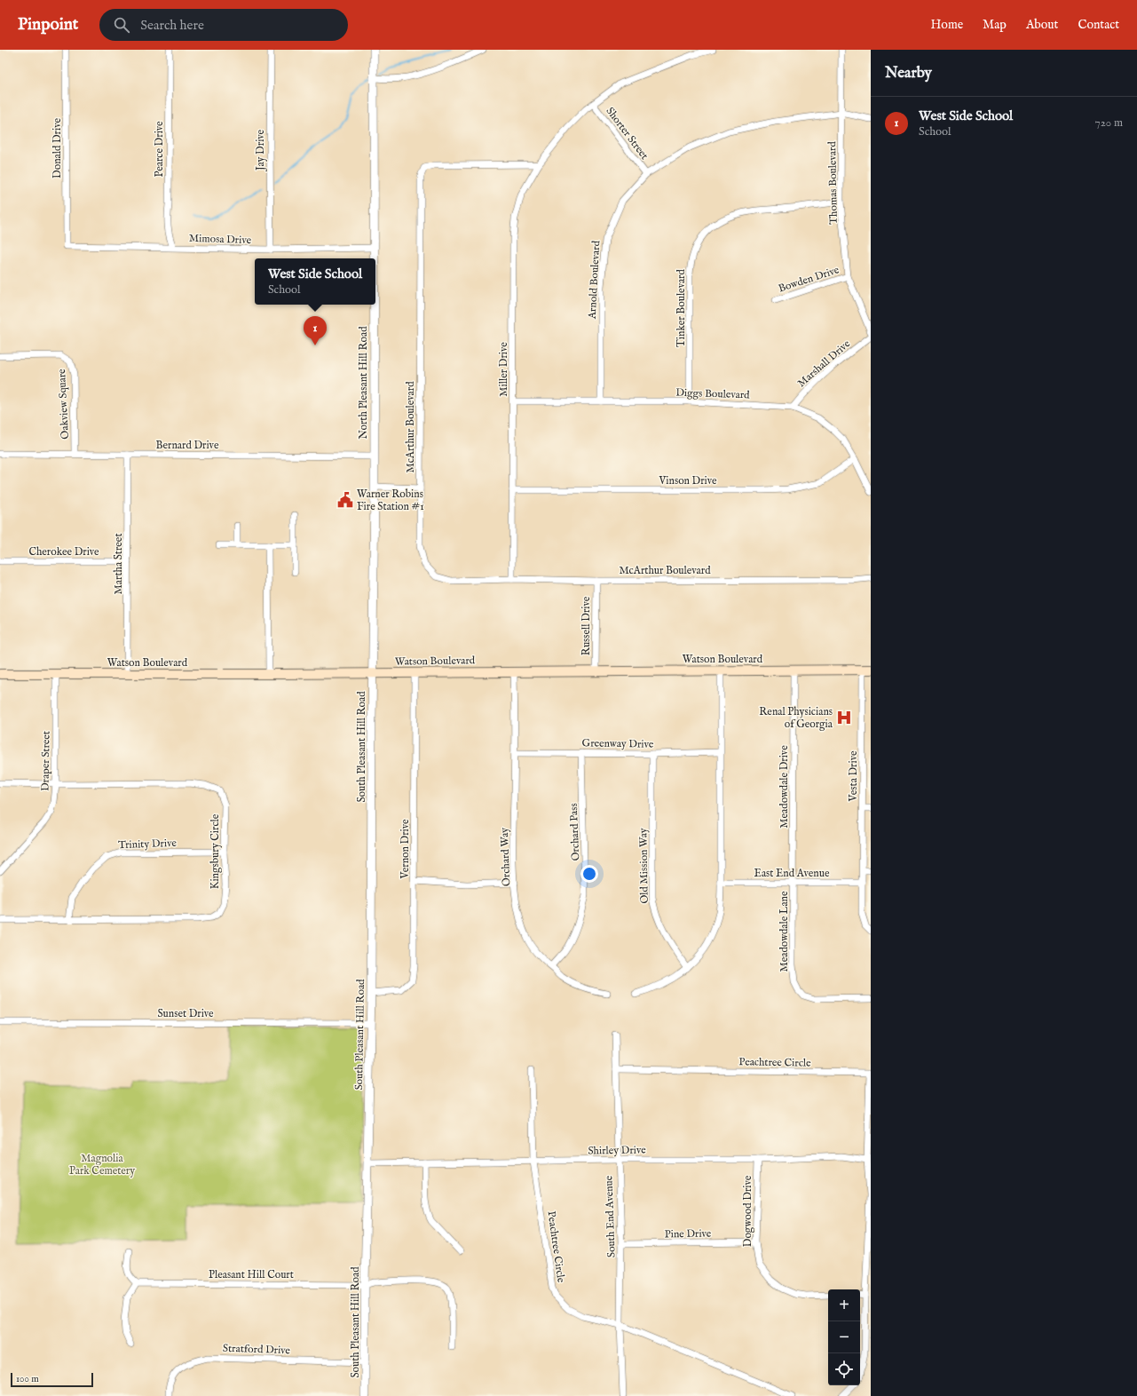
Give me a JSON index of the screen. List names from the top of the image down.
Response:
{
  "streets": {
    "main road": ["Watson Boulevard"],
    "street": [
      "Shorter Street",
      "Donald Drive",
      "Pearce Drive",
      "Jay Drive",
      "Thomas Boulevard",
      "Mimosa Drive",
      "Bowden Drive",
      "Arnold Boulevard",
      "Tinker Boulevard",
      "Marshall Drive",
      "Miller Drive",
      "North Pleasant Hill Road",
      "Diggs Boulevard",
      "Oakview Square",
      "McArthur Boulevard",
      "Bernard Drive",
      "Vinson Drive",
      "Cherokee Drive",
      "Martha Street",
      "Russell Drive",
      "Greenway Drive",
      "South Pleasant Hill Road",
      "Draper Street",
      "Vesta Drive",
      "Meadowdale Drive",
      "Orchard Pass",
      "Trinity Drive",
      "Vernon Drive",
      "Kingsbury Circle",
      "Orchard Way",
      "Old Mission Way",
      "East End Avenue",
      "Meadowdale Lane",
      "Sunset Drive",
      "Peachtree Circle",
      "Shirley Drive",
      "Dogwood Drive",
      "South End Avenue",
      "Pine Drive",
      "Pleasant Hill Court",
      "Stratford Drive"
    ]
  },
  "crossings": [
    ["Shorter Street", "Arnold Boulevard"],
    ["Donald Drive", "Mimosa Drive"],
    ["Pearce Drive", "Mimosa Drive"],
    ["Jay Drive", "Mimosa Drive"],
    ["Thomas Boulevard", "Bowden Drive"],
    ["Thomas Boulevard", "Arnold Boulevard"],
    ["Thomas Boulevard", "Tinker Boulevard"],
    ["Mimosa Drive", "North Pleasant Hill Road"],
    ["Arnold Boulevard", "Diggs Boulevard"],
    ["Tinker Boulevard", "Diggs Boulevard"],
    ["Marshall Drive", "Diggs Boulevard"],
    ["Miller Drive", "Diggs Boulevard"],
    ["Miller Drive", "McArthur Boulevard"],
    ["Miller Drive", "Vinson Drive"],
    ["North Pleasant Hill Road", "Bernard Drive"],
    ["North Pleasant Hill Road", "Watson Boulevard"],
    ["North Pleasant Hill Road", "South Pleasant Hill Road"],
    ["Diggs Boulevard", "Vinson Drive"],
    ["Oakview Square", "Bernard Drive"],
    ["McArthur Boulevard", "Russell Drive"],
    ["Bernard Drive", "Martha Street"],
    ["Cherokee Drive", "Martha Street"],
    ["Martha Street", "Watson Boulevard"],
    ["Russell Drive", "Watson Boulevard"],
    ["Watson Boulevard", "South Pleasant Hill Road"],
    ["Watson Boulevard", "Draper Street"],
    ["Watson Boulevard", "Vesta Drive"],
    ["Watson Boulevard", "Meadowdale Drive"],
    ["Watson Boulevard", "Vernon Drive"],
    ["Watson Boulevard", "Orchard Way"],
    ["Greenway Drive", "Orchard Pass"],
    ["Greenway Drive", "Orchard Way"],
    ["Greenway Drive", "Old Mission Way"],
    ["South Pleasant Hill Road", "Vernon Drive"],
    ["South Pleasant Hill Road", "Sunset Drive"],
    ["South Pleasant Hill Road", "Shirley Drive"],
    ["South Pleasant Hill Road", "Pleasant Hill Court"],
    ["South Pleasant Hill Road", "Stratford Drive"],
    ["Draper Street", "Kingsbury Circle"],
    ["Vesta Drive", "East End Avenue"],
    ["Meadowdale Drive", "East End Avenue"],
    ["Meadowdale Drive", "Meadowdale Lane"],
    ["Orchard Pass", "Orchard Way"],
    ["Trinity Drive", "Kingsbury Circle"],
    ["East End Avenue", "Meadowdale Lane"],
    ["Peachtree Circle", "Shirley Drive"],
    ["Peachtree Circle", "South End Avenue"],
    ["Shirley Drive", "Dogwood Drive"],
    ["Shirley Drive", "South End Avenue"],
    ["Dogwood Drive", "Pine Drive"],
    ["South End Avenue", "Pine Drive"]
  ],
  "parks": ["Magnolia Park Cemetery"],
  "places": {
    "public building": ["Warner Robins Fire Station #1"],
    "hospital": ["Renal Physicians of Georgia"]
  },
  "scale_bar": "100 m",
  "page": {
    "header": "Pinpoint",
    "search": "Search here",
    "nav": [
      "Home",
      "Map",
      "About",
      "Contact"
    ],
    "heading": "Nearby",
    "list": [
      {
        "mark": "1",
        "name": "West Side School",
        "note": "School",
        "value": "720 m"
      }
    ],
    "popup": ["West Side School", "School"],
    "pins": "1",
    "map_buttons": ["+", "−"],
    "scale": "100 m"
  }
}
